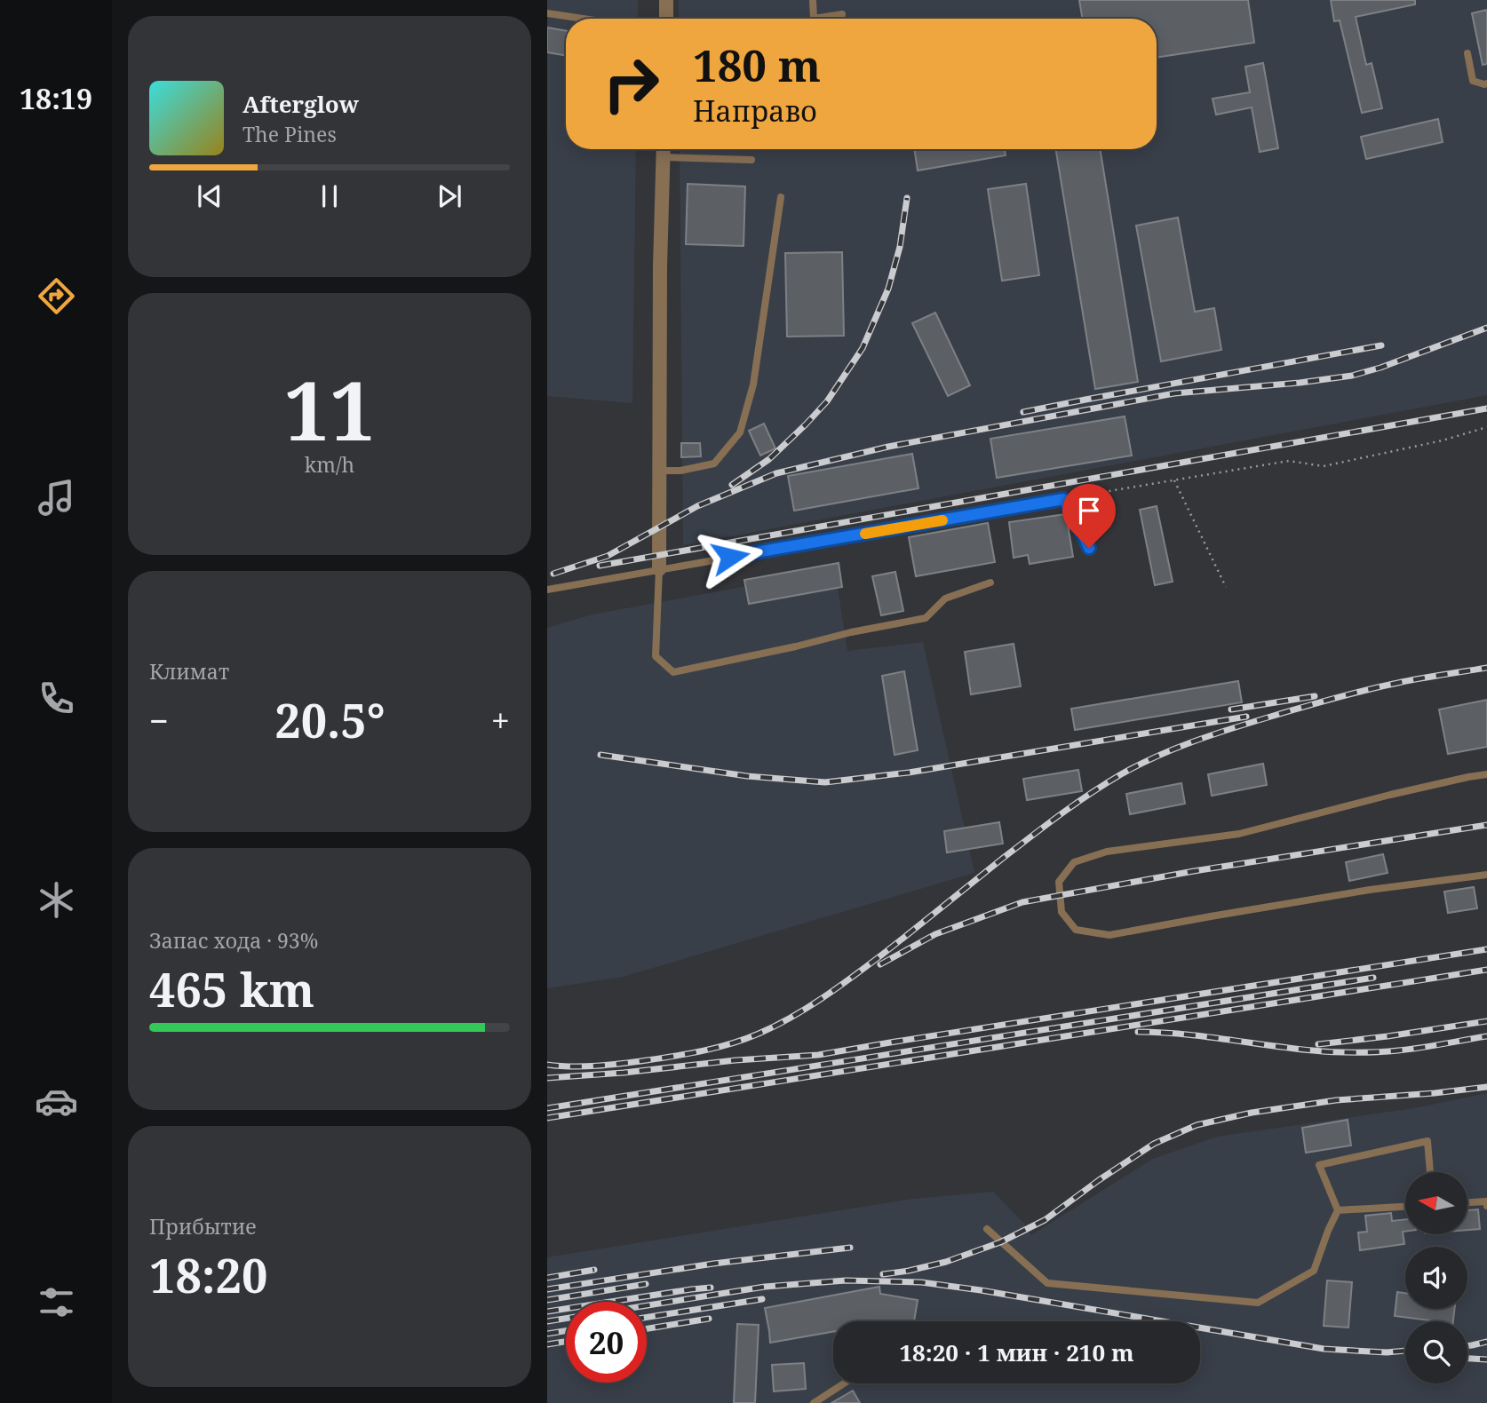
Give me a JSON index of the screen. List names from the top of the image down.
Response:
{
  "north": "left",
  "page": {
    "tabs": "18:19",
    "turn": ["180 m", "Направо"],
    "song": ["Afterglow", "The Pines"],
    "tile": [
      ["11", "km/h"],
      "Климат",
      ["Запас хода · 93%", "465 km"],
      ["Прибытие", "18:20"]
    ],
    "heat": ["−", "20.5°", "+"],
    "limit": "20",
    "trip": "18:20 · 1 мин · 210 m"
  }
}
